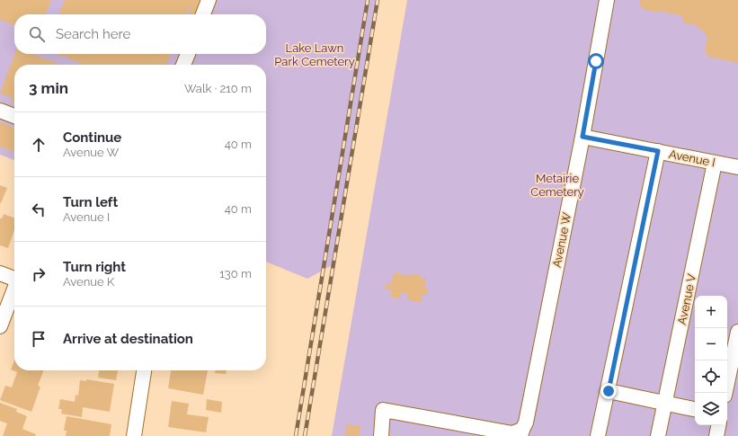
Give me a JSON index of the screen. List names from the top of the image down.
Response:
{
  "streets": {
    "street": ["Avenue I", "Avenue W", "Avenue V"]
  },
  "crossings": [
    ["Avenue I", "Avenue W"],
    ["Avenue I", "Avenue V"]
  ],
  "parks": ["Lake Lawn Park Cemetery", "Metairie Cemetery"],
  "page": {
    "search": "Search here",
    "heading": ["3 min", "Walk · 210 m"],
    "list": [
      ["Continue", "Avenue W", "40 m"],
      ["Turn left", "Avenue I", "40 m"],
      ["Turn right", "Avenue K", "130 m"],
      "Arrive at destination"
    ],
    "map_buttons": ["+", "−"]
  }
}
